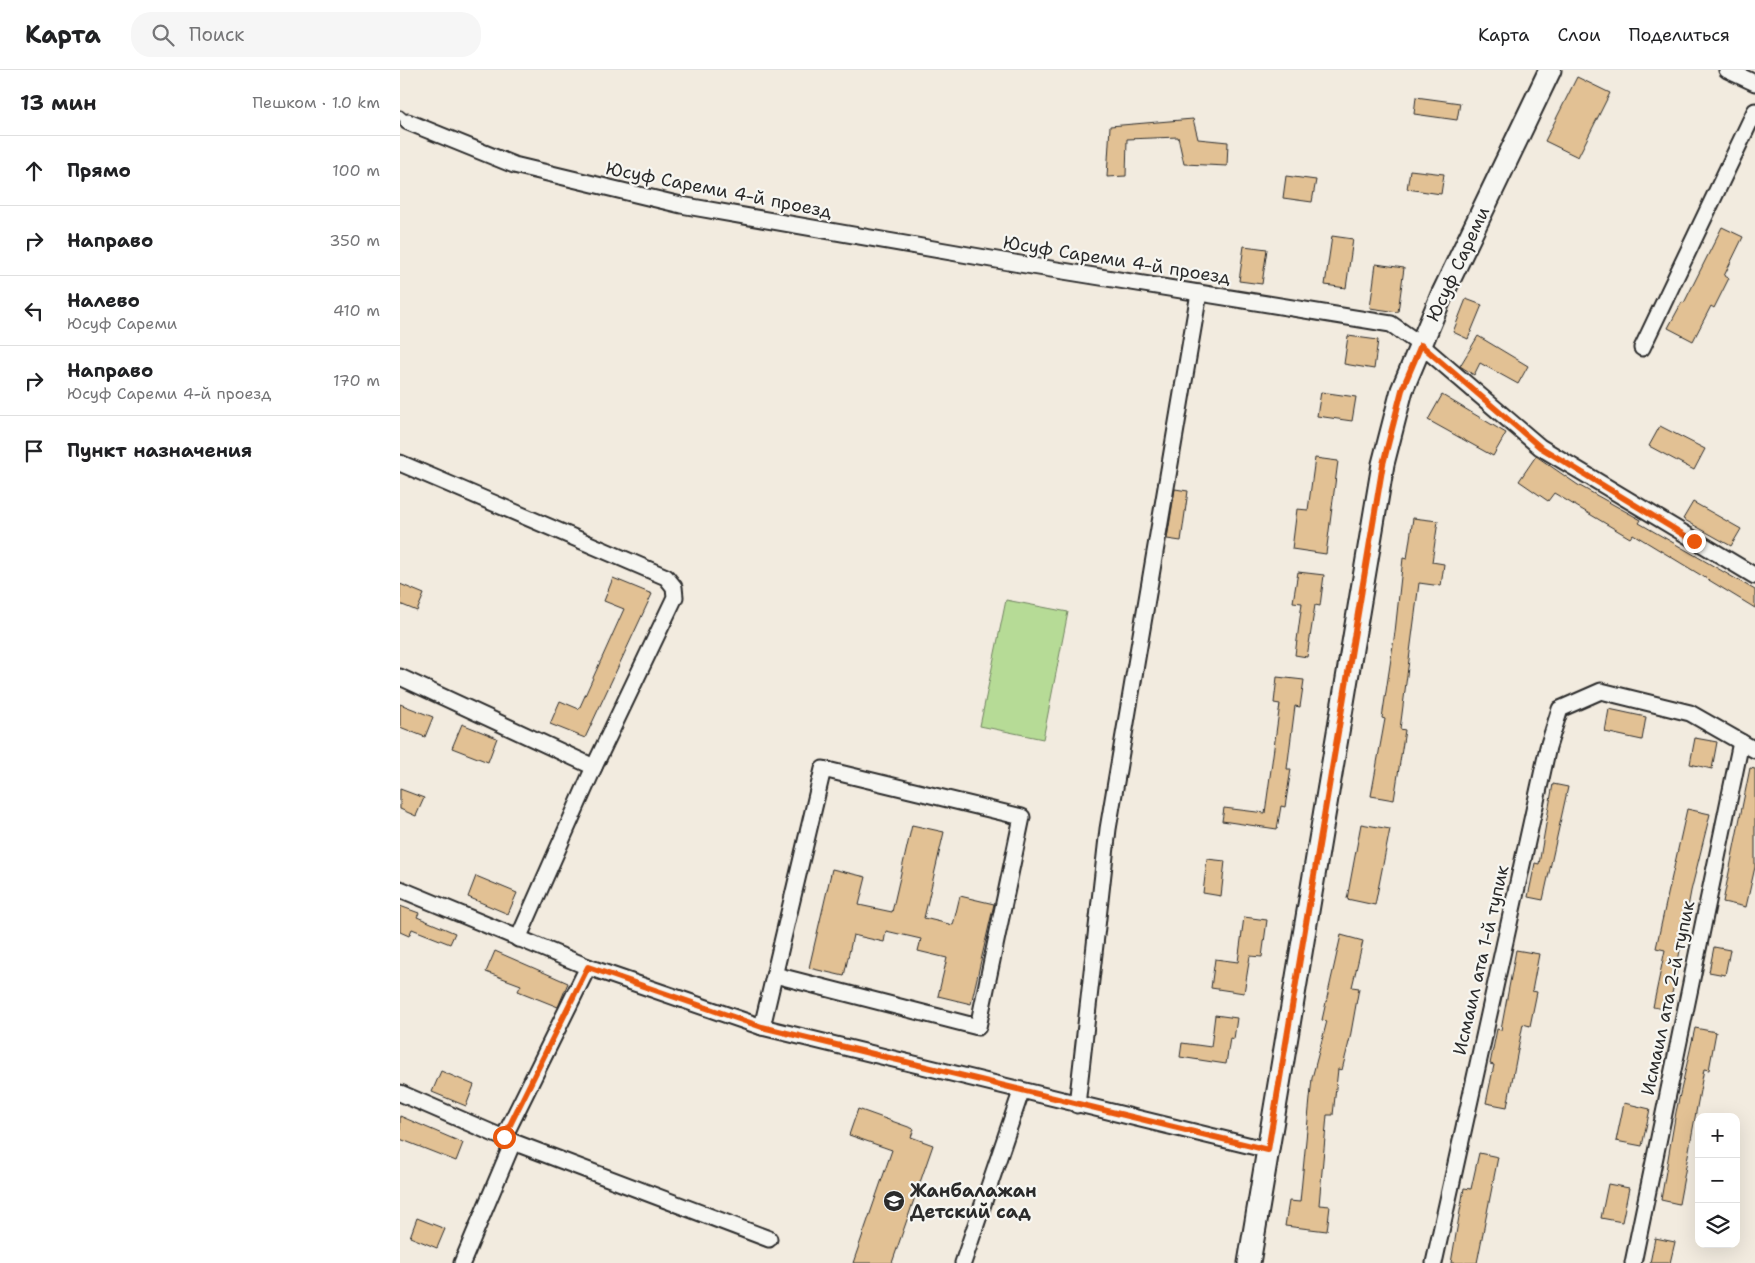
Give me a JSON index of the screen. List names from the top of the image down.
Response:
{
  "streets": {
    "main road": ["Юсуф Сареми"],
    "street": ["Юсуф Сареми 4-й проезд", "Исмаил ата 1-й тупик", "Исмаил ата 2-й тупик"]
  },
  "crossings": [
    ["Юсуф Сареми 4-й проезд", "Юсуф Сареми"],
    ["Исмаил ата 1-й тупик", "Исмаил ата 2-й тупик"]
  ],
  "places": {
    "school or university": ["Жанбалажан Детский сад"]
  },
  "page": {
    "header": "Карта",
    "search": "Поиск",
    "nav": ["Карта", "Слои", "Поделиться"],
    "heading": ["13 мин", "Пешком · 1.0 km"],
    "list": [
      ["Прямо", "100 m"],
      ["Направо", "350 m"],
      ["Налево", "Юсуф Сареми", "410 m"],
      ["Направо", "Юсуф Сареми 4-й проезд", "170 m"],
      "Пункт назначения"
    ],
    "map_buttons": ["+", "−"]
  }
}
